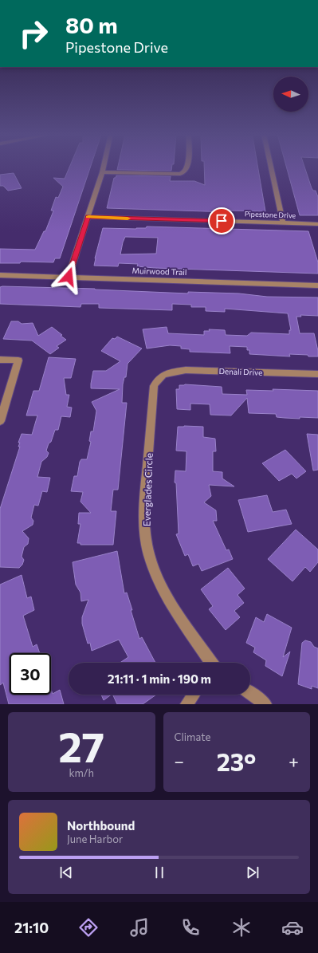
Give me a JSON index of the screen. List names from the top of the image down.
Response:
{
  "streets": {
    "street": [
      "Pipestone Drive",
      "Muirwood Trail",
      "Denali Drive",
      "Everglades Circle"
    ]
  },
  "crossings": [
    ["Denali Drive", "Everglades Circle"]
  ],
  "north": "left",
  "page": {
    "turn": ["80 m", "Pipestone Drive"],
    "limit": "30",
    "trip": "21:11 · 1 min · 190 m",
    "tile": [
      ["27", "km/h"],
      "Climate"
    ],
    "heat": ["−", "23°", "+"],
    "song": ["Northbound", "June Harbor"],
    "tabs": "21:10"
  }
}
